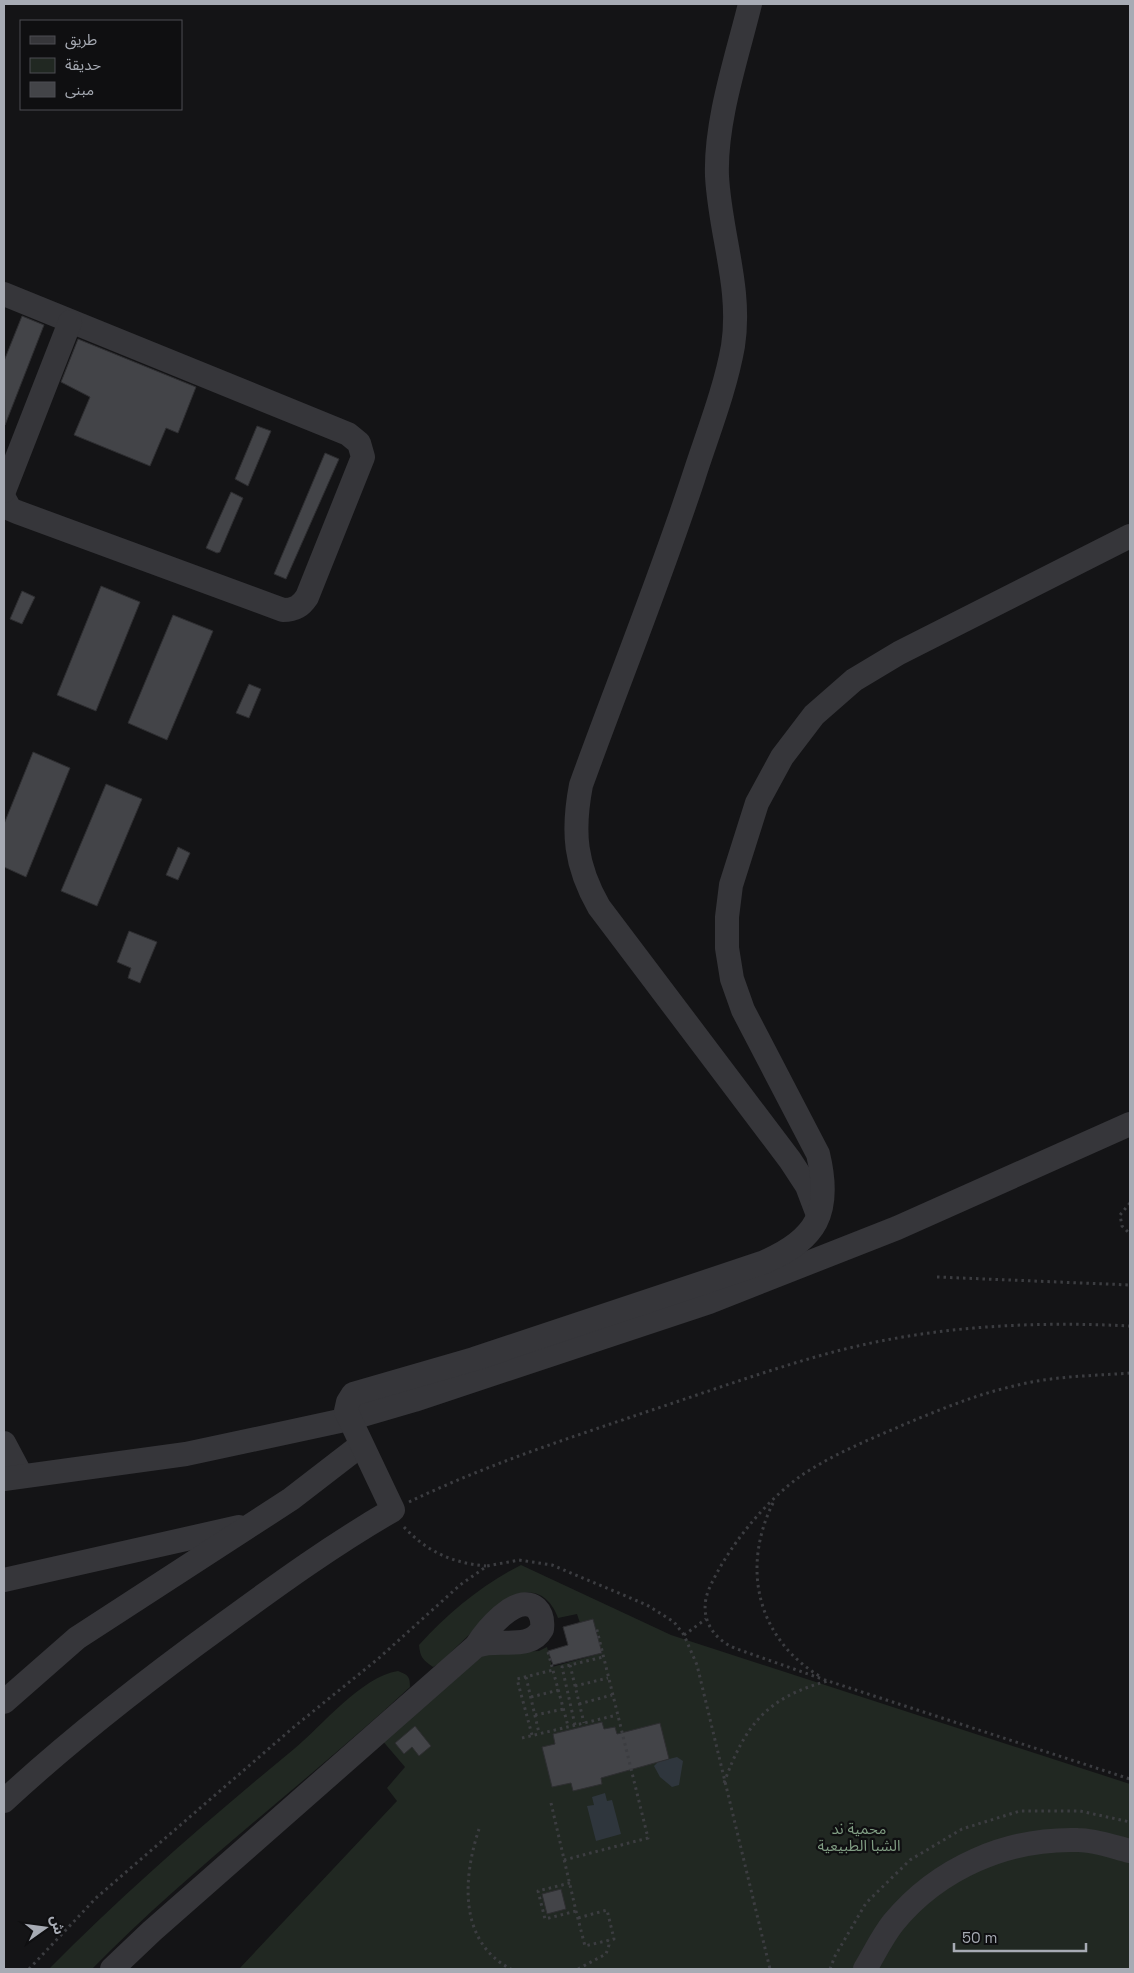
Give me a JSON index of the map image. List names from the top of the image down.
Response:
{
  "parks": ["محمية ند الشبا الطبيعية"],
  "legend": ["طريق", "حديقة", "مبنى"],
  "scale_bar": "50 m",
  "north": "right"
}
